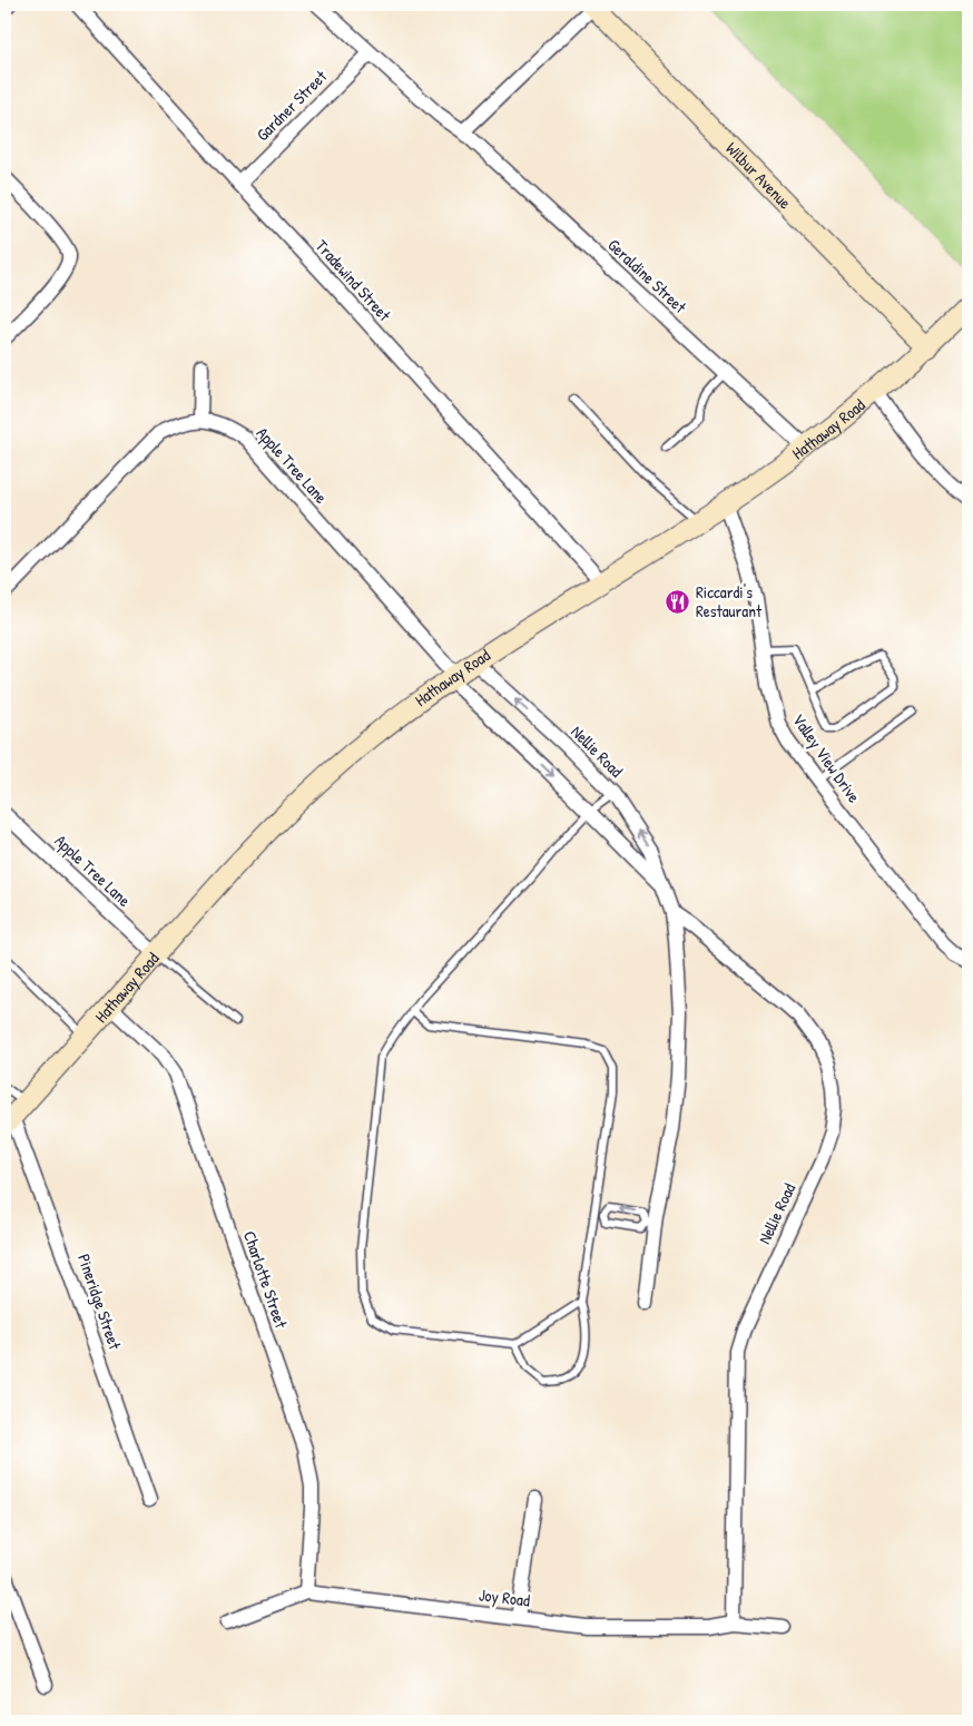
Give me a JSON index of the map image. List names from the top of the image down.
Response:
{
  "streets": {
    "main road": ["Wilbur Avenue", "Hathaway Road"],
    "street": [
      "Gardner Street",
      "Geraldine Street",
      "Tradewind Street",
      "Apple Tree Lane",
      "Nellie Road",
      "Valley View Drive",
      "Charlotte Street",
      "Pineridge Street",
      "Joy Road"
    ]
  },
  "crossings": [
    ["Gardner Street", "Geraldine Street"],
    ["Gardner Street", "Tradewind Street"],
    ["Wilbur Avenue", "Hathaway Road"],
    ["Geraldine Street", "Hathaway Road"],
    ["Tradewind Street", "Hathaway Road"],
    ["Hathaway Road", "Apple Tree Lane"],
    ["Hathaway Road", "Nellie Road"],
    ["Hathaway Road", "Valley View Drive"],
    ["Hathaway Road", "Charlotte Street"],
    ["Hathaway Road", "Pineridge Street"],
    ["Apple Tree Lane", "Nellie Road"],
    ["Nellie Road", "Joy Road"],
    ["Charlotte Street", "Joy Road"]
  ],
  "places": {
    "restaurant": ["Riccardi's Restaurant"]
  }
}
